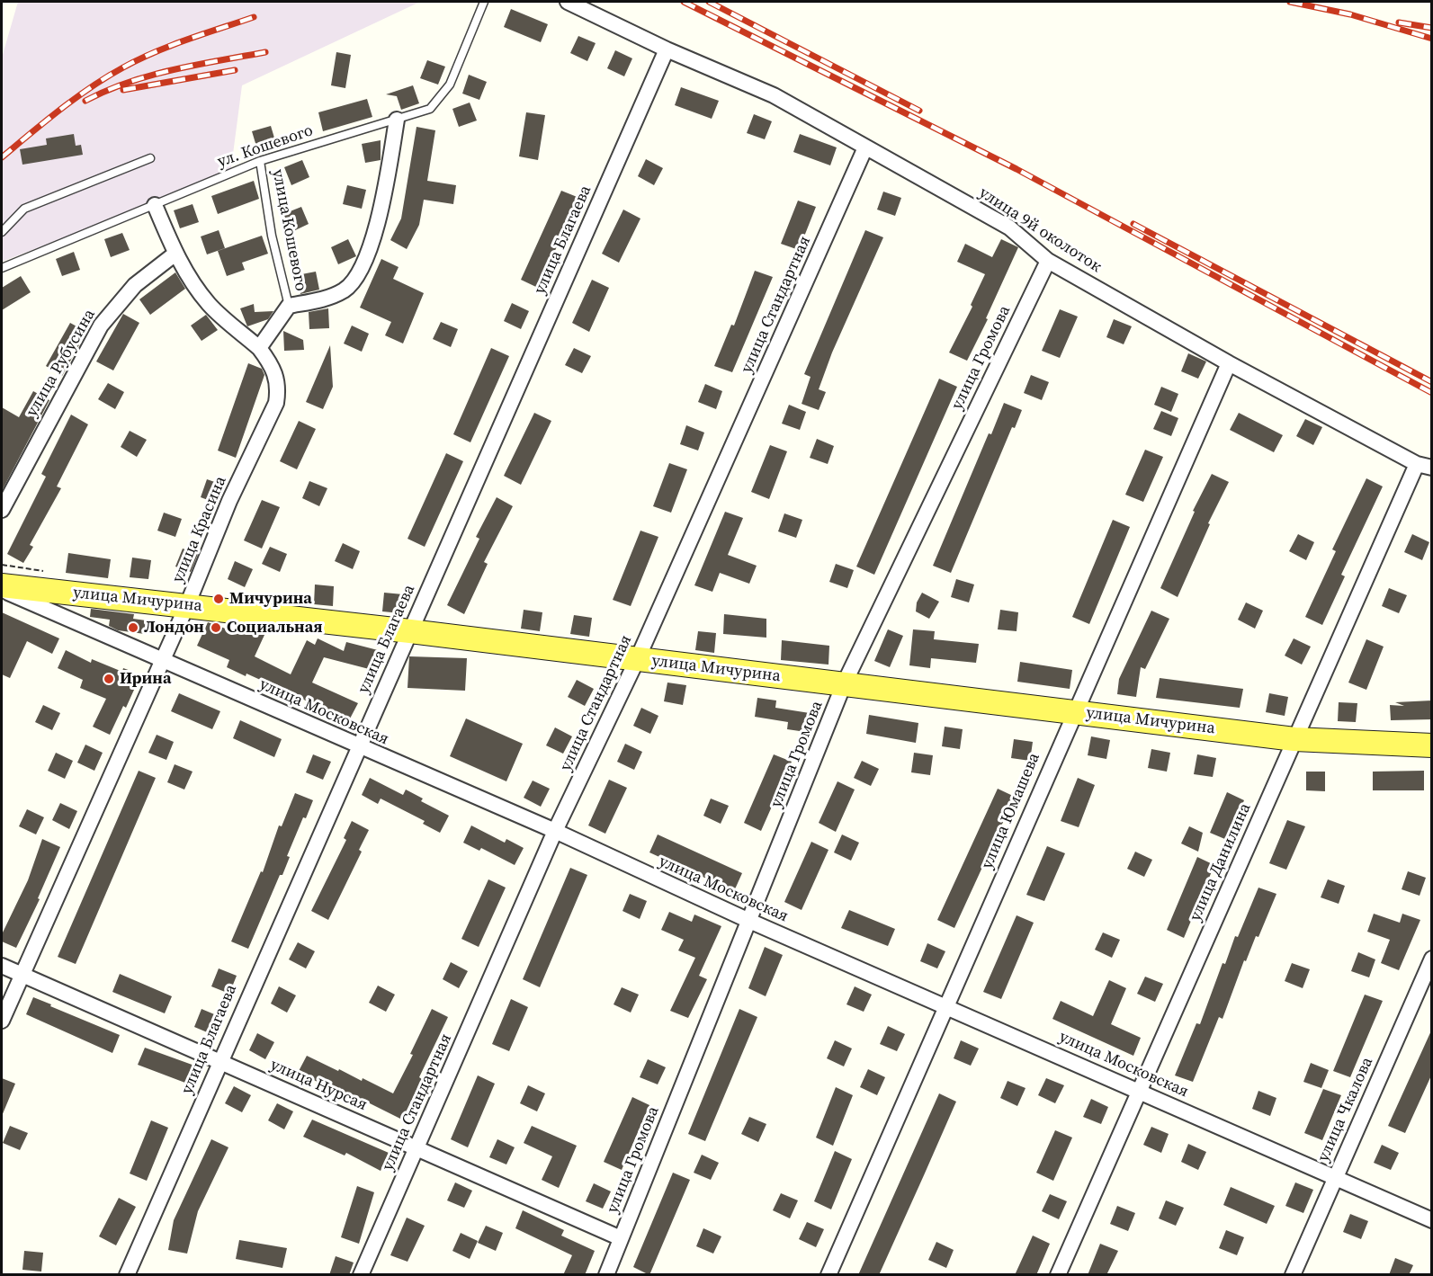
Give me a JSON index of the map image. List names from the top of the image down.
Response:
{
  "streets": {
    "main road": ["улица Мичурина"],
    "street": [
      "улица 9й околоток",
      "улица Благаева",
      "улица Стандартная",
      "улица Громова",
      "улица Рубусина",
      "улица Красина",
      "улица Московская",
      "улица Юмашева",
      "улица Данилина",
      "улица Нурсая",
      "улица Чкалова"
    ],
    "lane": ["ул. Кошевого", "улица Кошевого"]
  },
  "crossings": [
    ["ул. Кошевого", "улица Кошевого"],
    ["ул. Кошевого", "улица Красина"],
    ["улица 9й околоток", "улица Благаева"],
    ["улица 9й околоток", "улица Стандартная"],
    ["улица 9й околоток", "улица Громова"],
    ["улица 9й околоток", "улица Юмашева"],
    ["улица 9й околоток", "улица Данилина"],
    ["улица Благаева", "улица Мичурина"],
    ["улица Благаева", "улица Московская"],
    ["улица Благаева", "улица Нурсая"],
    ["улица Стандартная", "улица Мичурина"],
    ["улица Стандартная", "улица Московская"],
    ["улица Стандартная", "улица Нурсая"],
    ["улица Громова", "улица Мичурина"],
    ["улица Громова", "улица Московская"],
    ["улица Громова", "улица Нурсая"],
    ["улица Рубусина", "улица Красина"],
    ["улица Красина", "улица Мичурина"],
    ["улица Красина", "улица Московская"],
    ["улица Красина", "улица Нурсая"],
    ["улица Мичурина", "улица Московская"],
    ["улица Мичурина", "улица Юмашева"],
    ["улица Мичурина", "улица Данилина"],
    ["улица Московская", "улица Юмашева"],
    ["улица Московская", "улица Данилина"],
    ["улица Московская", "улица Чкалова"]
  ],
  "places": [
    "Мичурина",
    "Лондон",
    "Социальная",
    "Ирина"
  ]
}
